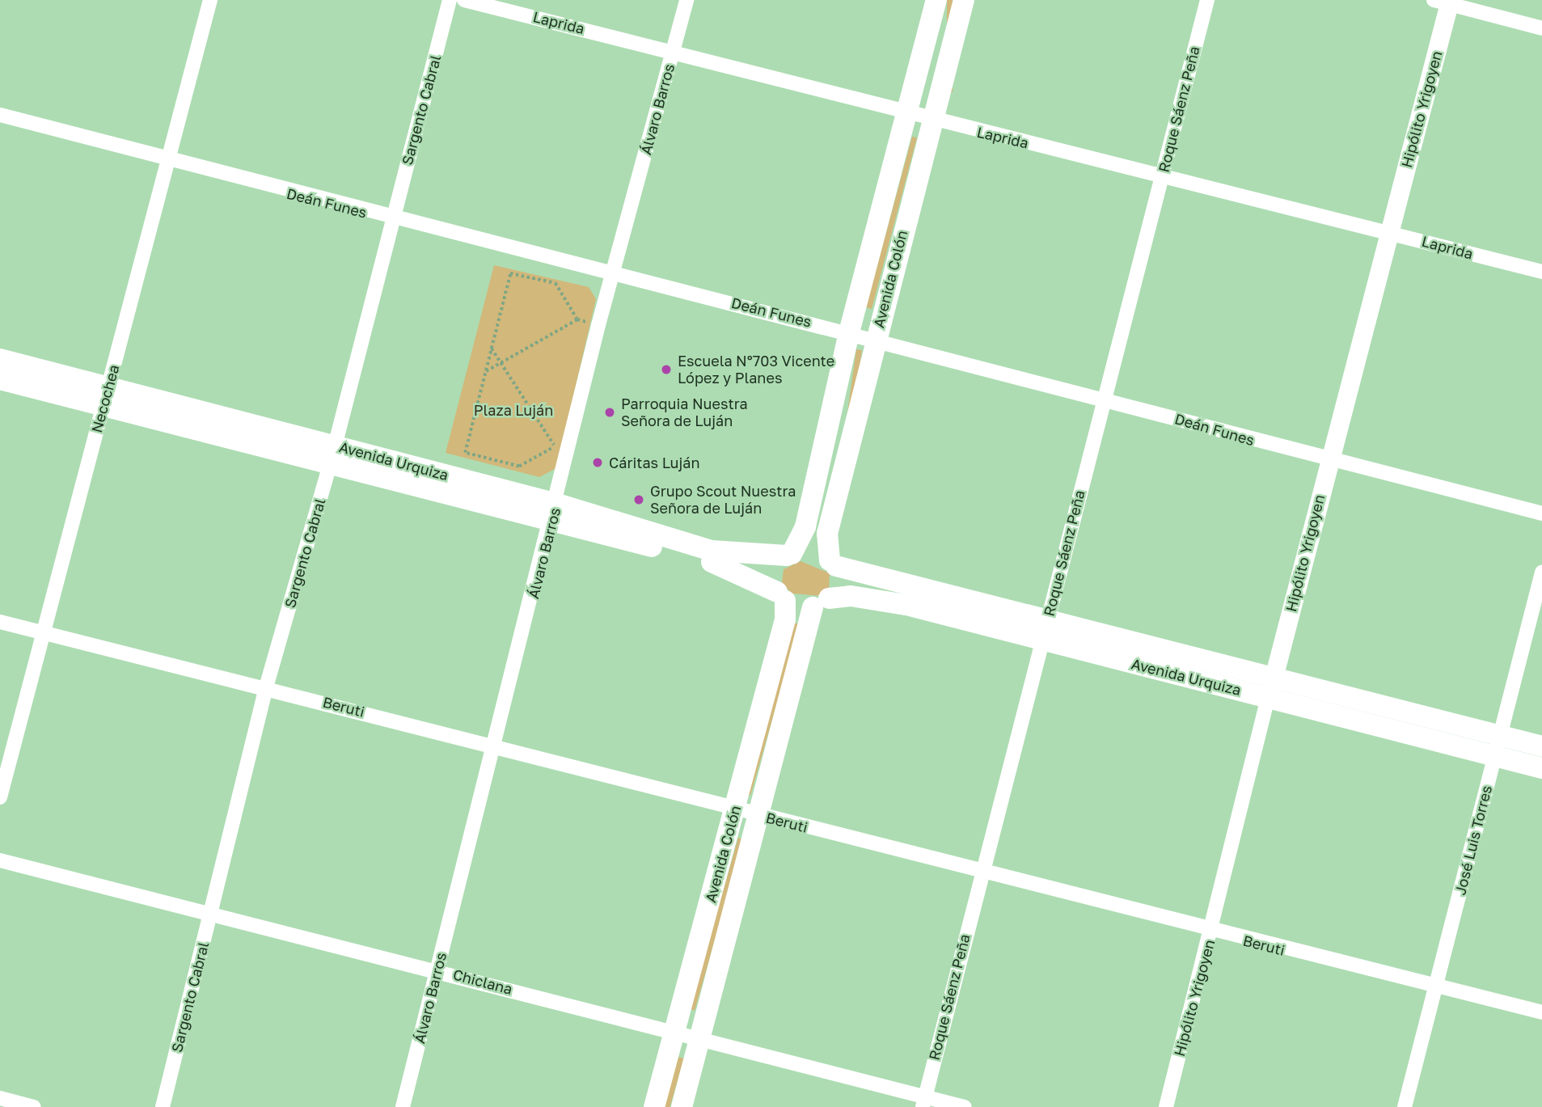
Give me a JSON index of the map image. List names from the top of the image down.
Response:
{
  "streets": {
    "main road": ["Avenida Colón", "Avenida Urquiza"],
    "street": [
      "Laprida",
      "Álvaro Barros",
      "Roque Sáenz Peña",
      "Hipólito Yrigoyen",
      "Sargento Cabral",
      "Deán Funes",
      "Necochea",
      "Beruti",
      "José Luis Torres",
      "Chiclana"
    ]
  },
  "crossings": [
    ["Laprida", "Álvaro Barros"],
    ["Laprida", "Roque Sáenz Peña"],
    ["Laprida", "Hipólito Yrigoyen"],
    ["Laprida", "Avenida Colón"],
    ["Álvaro Barros", "Deán Funes"],
    ["Álvaro Barros", "Avenida Urquiza"],
    ["Álvaro Barros", "Beruti"],
    ["Álvaro Barros", "Chiclana"],
    ["Roque Sáenz Peña", "Deán Funes"],
    ["Roque Sáenz Peña", "Avenida Urquiza"],
    ["Roque Sáenz Peña", "Beruti"],
    ["Roque Sáenz Peña", "Chiclana"],
    ["Hipólito Yrigoyen", "Deán Funes"],
    ["Hipólito Yrigoyen", "Avenida Urquiza"],
    ["Hipólito Yrigoyen", "Beruti"],
    ["Sargento Cabral", "Deán Funes"],
    ["Sargento Cabral", "Avenida Urquiza"],
    ["Sargento Cabral", "Beruti"],
    ["Sargento Cabral", "Chiclana"],
    ["Deán Funes", "Avenida Colón"],
    ["Deán Funes", "Necochea"],
    ["Avenida Colón", "Avenida Urquiza"],
    ["Avenida Colón", "Beruti"],
    ["Avenida Colón", "Chiclana"],
    ["Necochea", "Avenida Urquiza"],
    ["Necochea", "Beruti"],
    ["Avenida Urquiza", "José Luis Torres"],
    ["Beruti", "José Luis Torres"]
  ],
  "parks": ["Plaza Luján"],
  "places": [
    "Escuela N°703 Vicente López y Planes",
    "Parroquia Nuestra Señora de Luján",
    "Cáritas Luján",
    "Grupo Scout Nuestra Señora de Luján"
  ]
}
